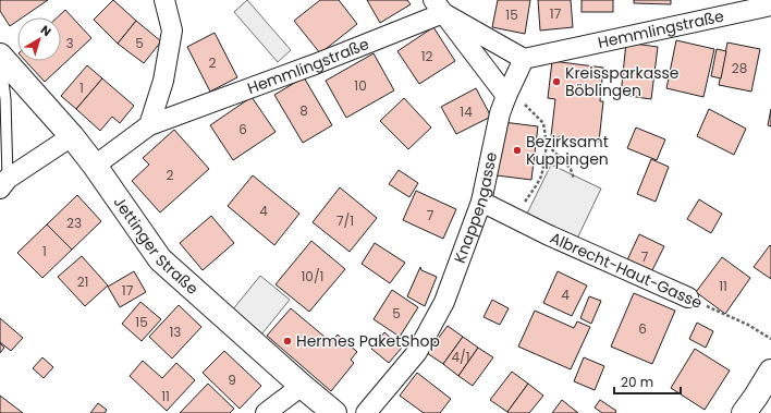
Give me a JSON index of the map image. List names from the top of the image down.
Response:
{
  "streets": {
    "main road": ["Jettinger Straße"],
    "street": ["Hemmlingstraße", "Knappengasse", "Albrecht-Haut-Gasse"]
  },
  "crossings": [
    ["Hemmlingstraße", "Jettinger Straße"],
    ["Knappengasse", "Albrecht-Haut-Gasse"]
  ],
  "places": ["Kreissparkasse Böblingen", "Bezirksamt Kuppingen", "Hermes PaketShop"],
  "house_numbers": [
    "17",
    "15",
    "3",
    "5",
    "12",
    "2",
    "28",
    "10",
    "1",
    "8",
    "14",
    "6",
    "2",
    "4",
    "7",
    "7/1",
    "23",
    "1",
    "7",
    "10/1",
    "21",
    "11",
    "17",
    "4",
    "5",
    "15",
    "6",
    "13",
    "4/1",
    "9",
    "11"
  ],
  "scale_bar": "20 m",
  "north": "top right"
}
